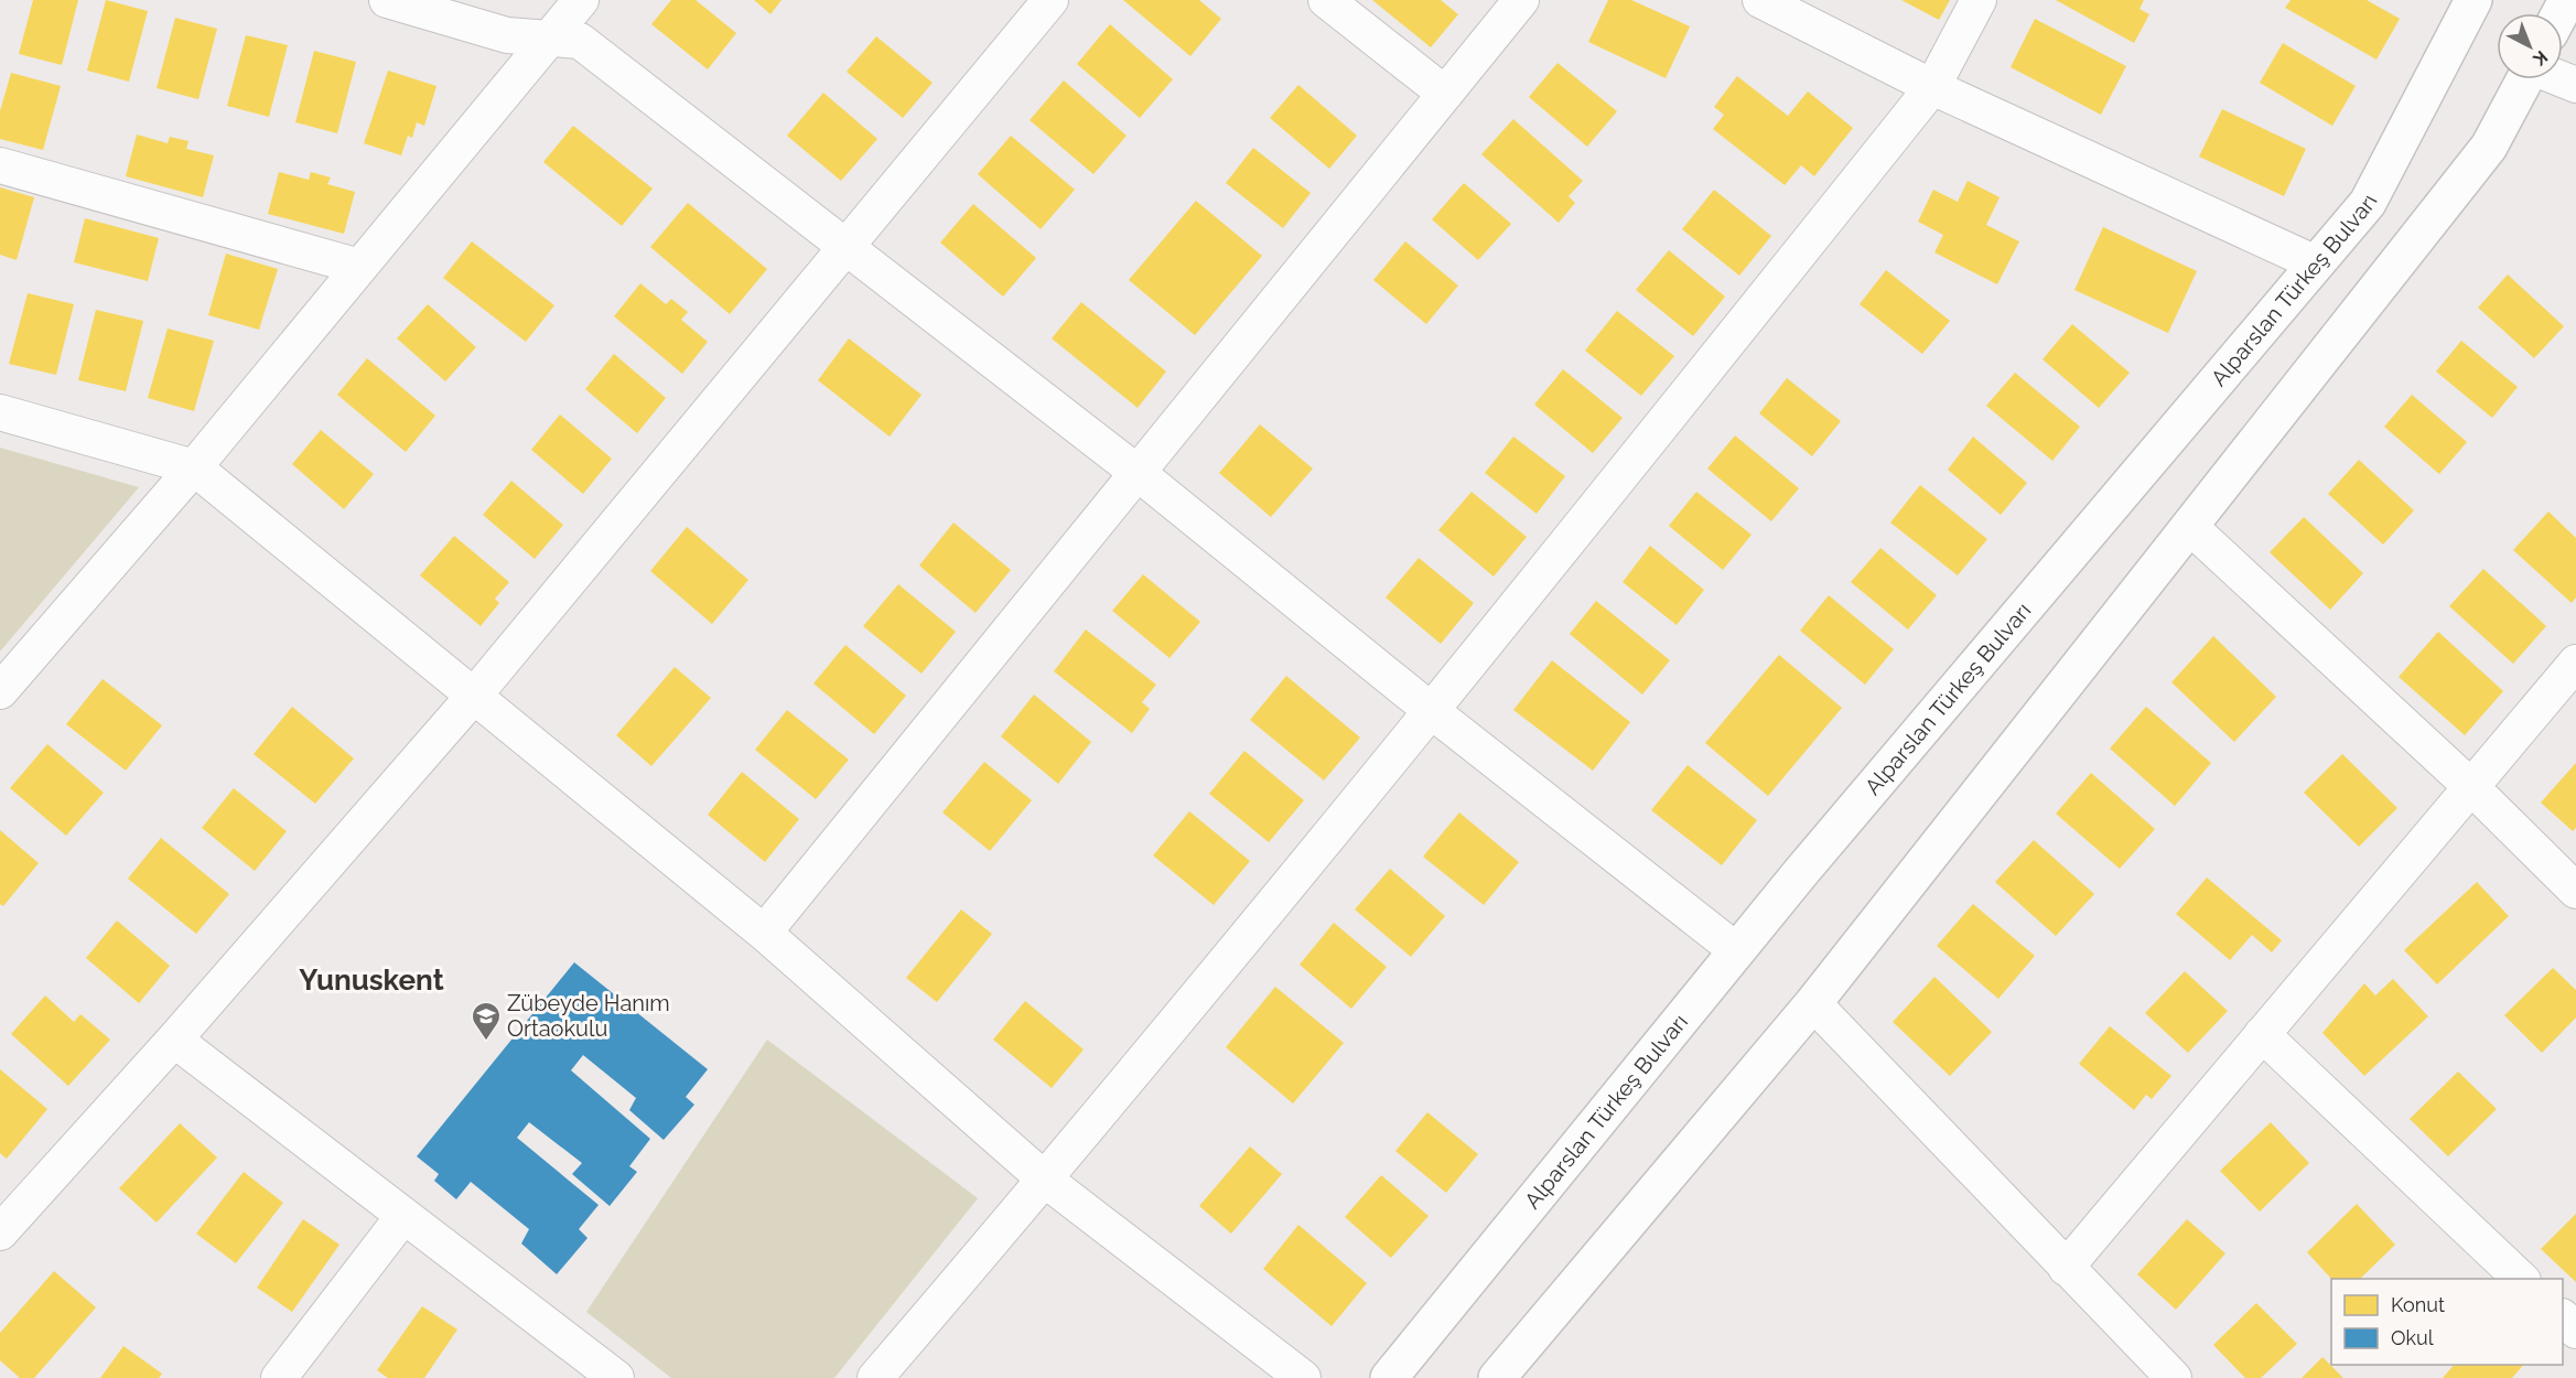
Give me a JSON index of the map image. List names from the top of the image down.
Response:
{
  "streets": {
    "main road": ["Alparslan Türkeş Bulvarı"]
  },
  "districts": ["Yunuskent"],
  "places": {
    "school or university": ["Zübeyde Hanım Ortaokulu"]
  },
  "legend": ["Konut", "Okul"],
  "north": "bottom right"
}
